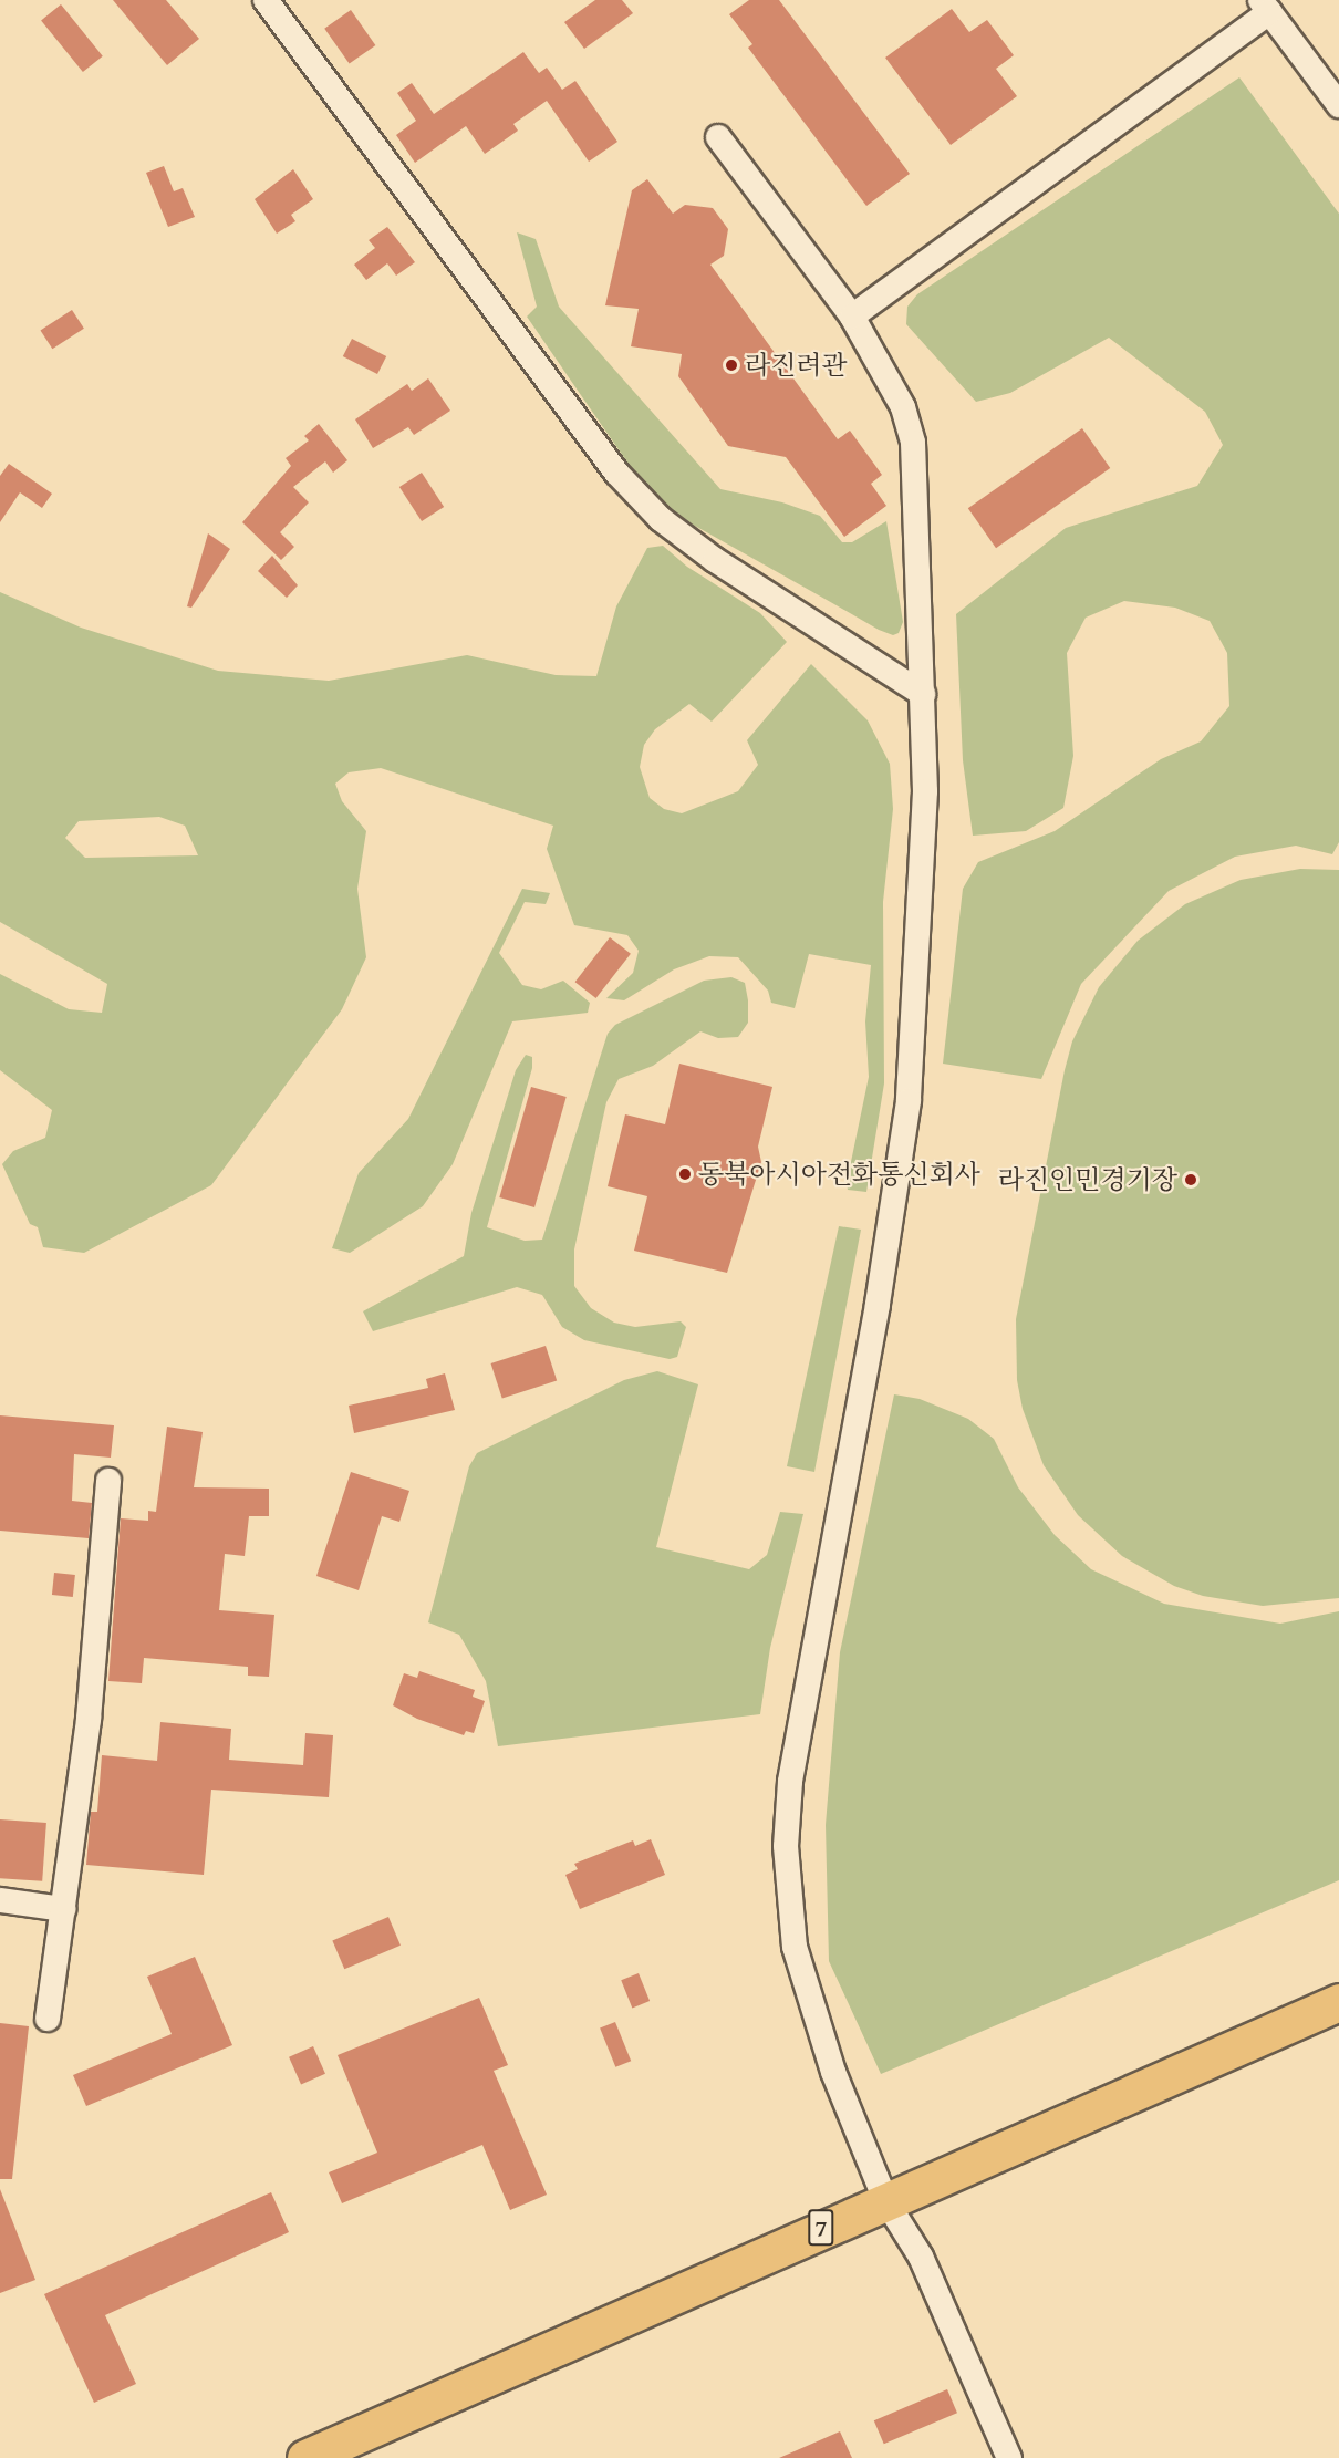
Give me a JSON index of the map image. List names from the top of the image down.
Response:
{
  "streets": {
    "highway": ["7"]
  },
  "places": ["라진려관", "동북아시아전화통신회사", "라진인민경기장"]
}
